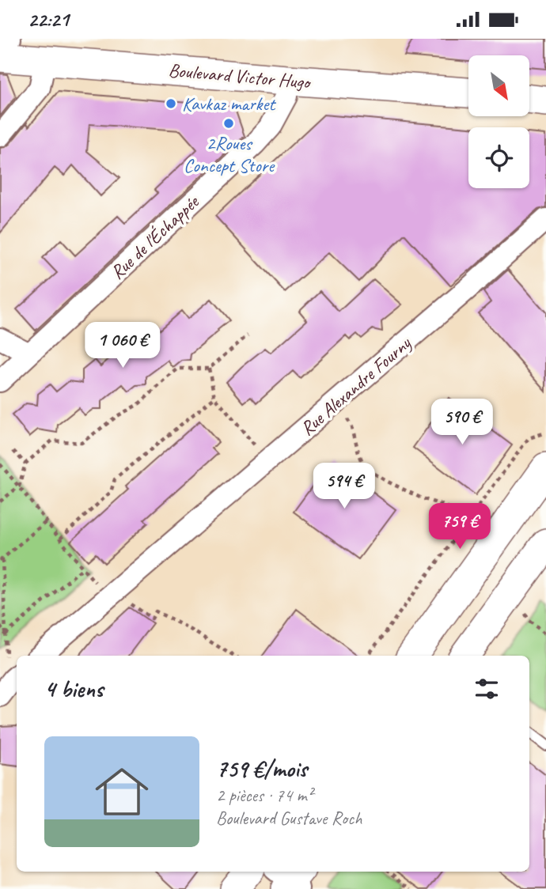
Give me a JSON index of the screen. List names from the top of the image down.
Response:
{
  "streets": {
    "main road": ["Boulevard Victor Hugo"],
    "street": ["Rue de l'Échappée", "Rue Alexandre Fourny"]
  },
  "crossings": [
    ["Boulevard Victor Hugo", "Rue de l'Échappée"]
  ],
  "places": ["Kavkaz market", "2Roues Concept Store"],
  "north": "bottom right",
  "page": {
    "status": "22:21",
    "price": [
      "1 060 €",
      "590 €",
      "594 €",
      "759 €"
    ],
    "heading": "4 biens",
    "list": [
      {
        "name": "759 €/mois",
        "note": "2 pièces · 74 m² · Boulevard Gustave Roch"
      }
    ]
  }
}
